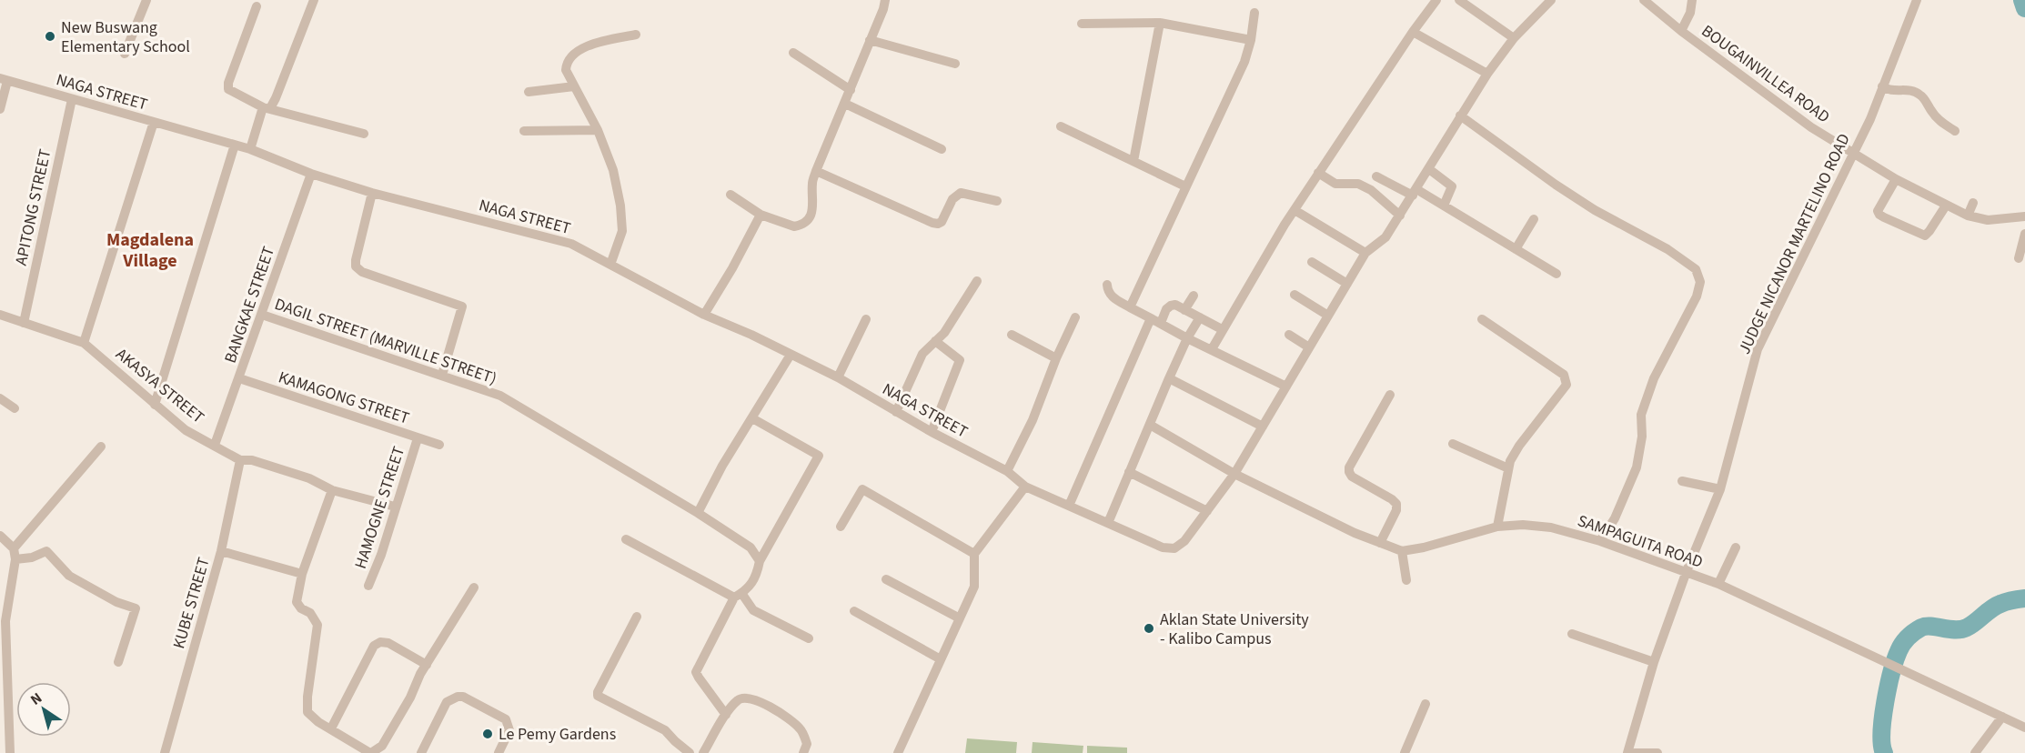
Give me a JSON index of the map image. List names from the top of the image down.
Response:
{
  "streets": {
    "street": [
      "BOUGAINVILLEA ROAD",
      "NAGA STREET",
      "APITONG STREET",
      "JUDGE NICANOR MARTELINO ROAD",
      "BANGKAE STREET",
      "DAGIL STREET (MARVILLE STREET)",
      "AKASYA STREET",
      "KAMAGONG STREET",
      "HAMOGNE STREET",
      "SAMPAGUITA ROAD",
      "KUBE STREET"
    ]
  },
  "crossings": [
    ["BOUGAINVILLEA ROAD", "JUDGE NICANOR MARTELINO ROAD"],
    ["NAGA STREET", "APITONG STREET"],
    ["NAGA STREET", "BANGKAE STREET"],
    ["APITONG STREET", "AKASYA STREET"],
    ["JUDGE NICANOR MARTELINO ROAD", "SAMPAGUITA ROAD"],
    ["BANGKAE STREET", "DAGIL STREET (MARVILLE STREET)"],
    ["BANGKAE STREET", "AKASYA STREET"],
    ["BANGKAE STREET", "KAMAGONG STREET"],
    ["AKASYA STREET", "HAMOGNE STREET"],
    ["AKASYA STREET", "KUBE STREET"],
    ["KAMAGONG STREET", "HAMOGNE STREET"]
  ],
  "districts": ["Magdalena Village"],
  "places": ["New Buswang Elementary School", "Aklan State University - Kalibo Campus", "Le Pemy Gardens"],
  "north": "top left"
}
